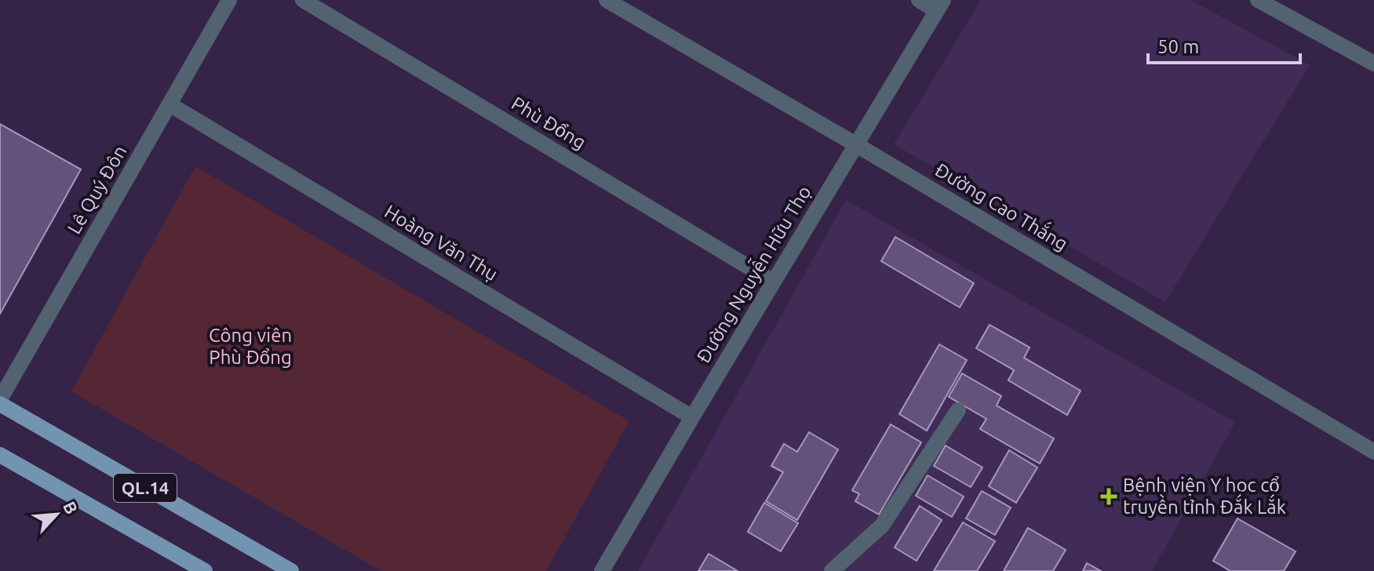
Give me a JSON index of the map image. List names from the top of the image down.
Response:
{
  "streets": {
    "main road": ["QL.14"],
    "street": [
      "Phù Đổng",
      "Lê Quý Đôn",
      "Đường Cao Thắng",
      "Hoàng Văn Thụ",
      "Đường Nguyễn Hữu Thọ"
    ]
  },
  "crossings": [
    ["Phù Đổng", "Đường Nguyễn Hữu Thọ"],
    ["Lê Quý Đôn", "Hoàng Văn Thụ"],
    ["Đường Cao Thắng", "Đường Nguyễn Hữu Thọ"],
    ["Hoàng Văn Thụ", "Đường Nguyễn Hữu Thọ"]
  ],
  "parks": ["Công viên Phù Đổng"],
  "places": {
    "health": ["Bệnh viện Y học cổ truyền tỉnh Đắk Lắk"]
  },
  "scale_bar": "50 m",
  "north": "top right"
}
